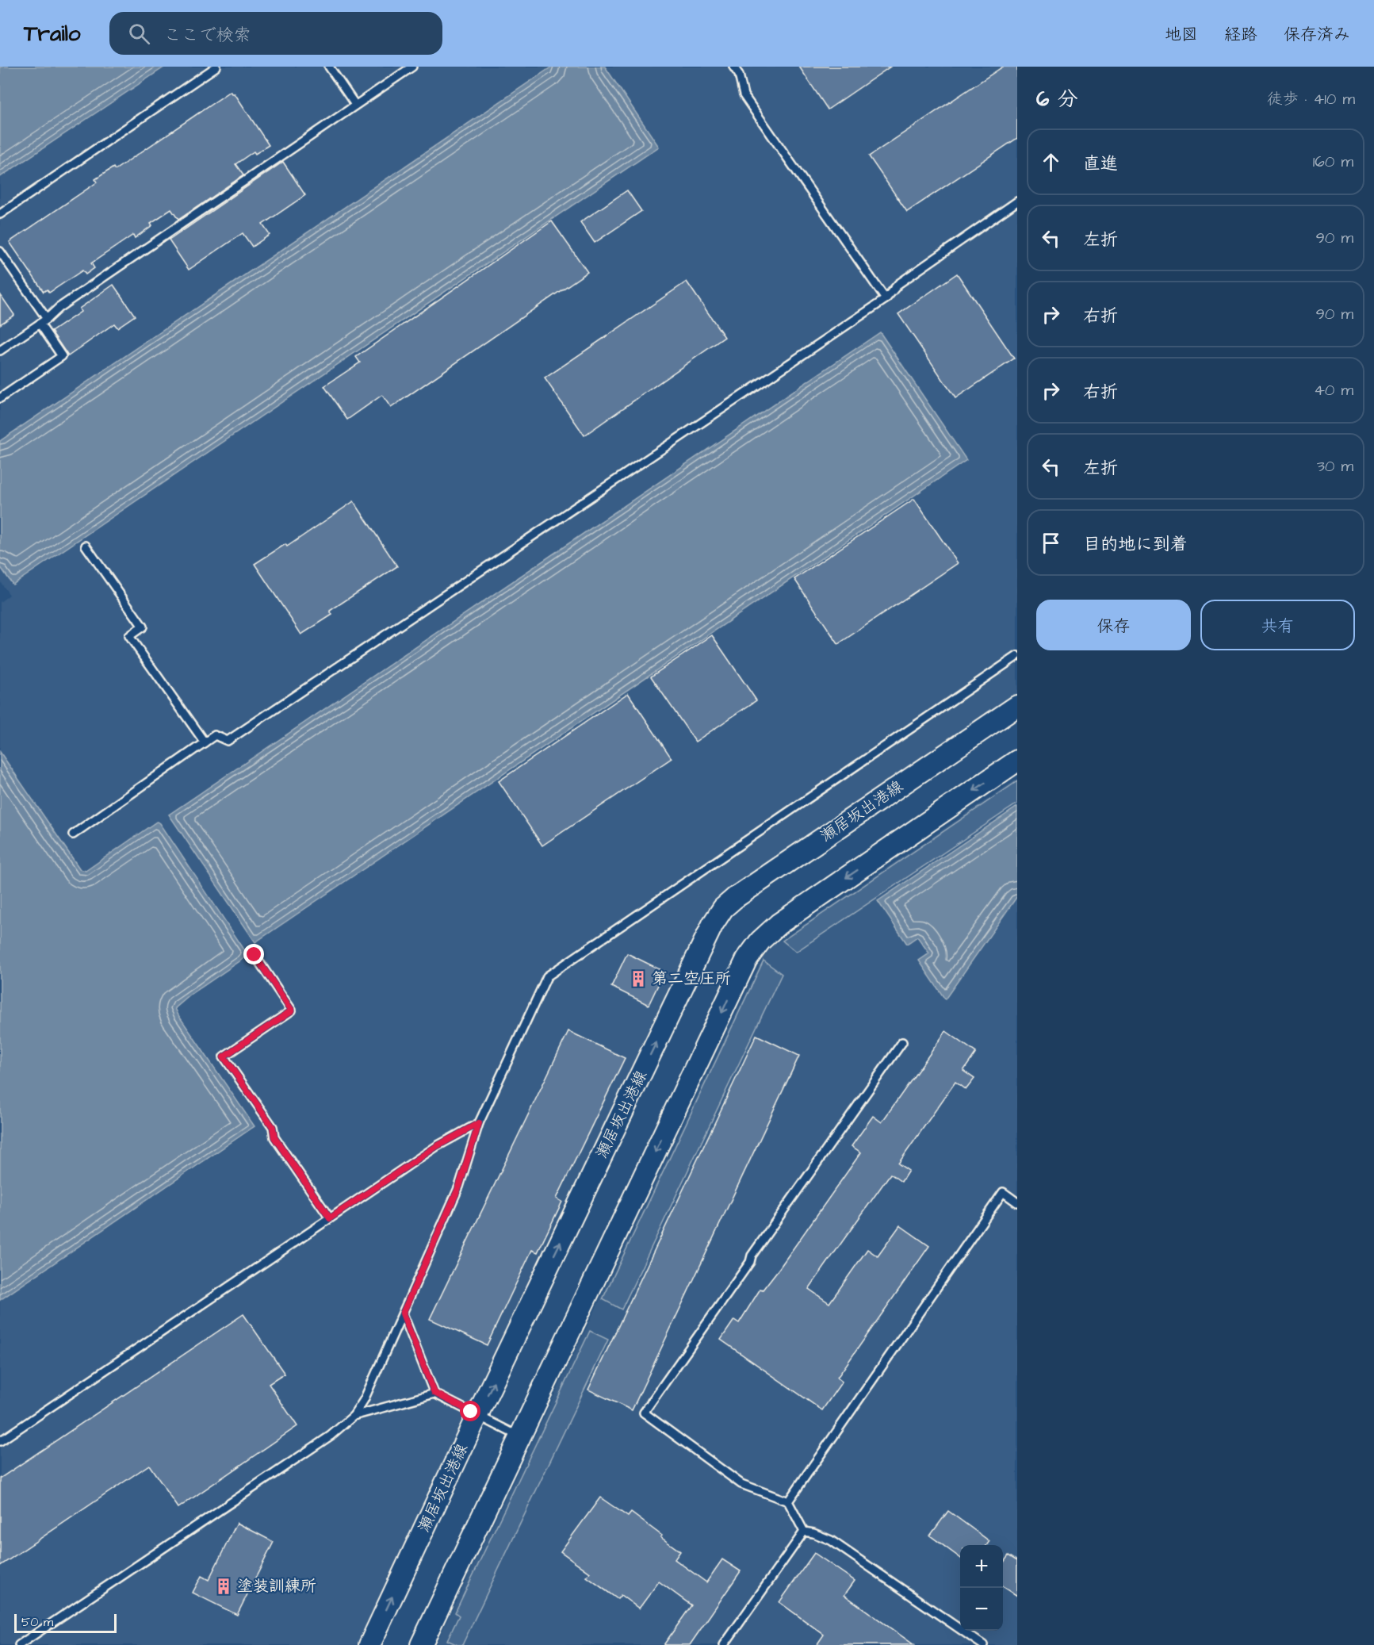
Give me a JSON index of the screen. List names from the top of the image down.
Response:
{
  "streets": {
    "main road": ["瀬居坂出港線"]
  },
  "places": {
    "building": ["第二空圧所", "塗装訓練所"]
  },
  "scale_bar": "50 m",
  "page": {
    "header": "Trailo",
    "search": "ここで検索",
    "nav": ["地図", "経路", "保存済み"],
    "heading": ["6 分", "徒歩 · 410 m"],
    "list": [
      ["直進", "160 m"],
      ["左折", "90 m"],
      ["右折", "90 m"],
      ["右折", "40 m"],
      ["左折", "30 m"],
      "目的地に到着"
    ],
    "buttons": ["保存", "共有"],
    "map_buttons": ["+", "−"],
    "scale": "50 m"
  }
}
